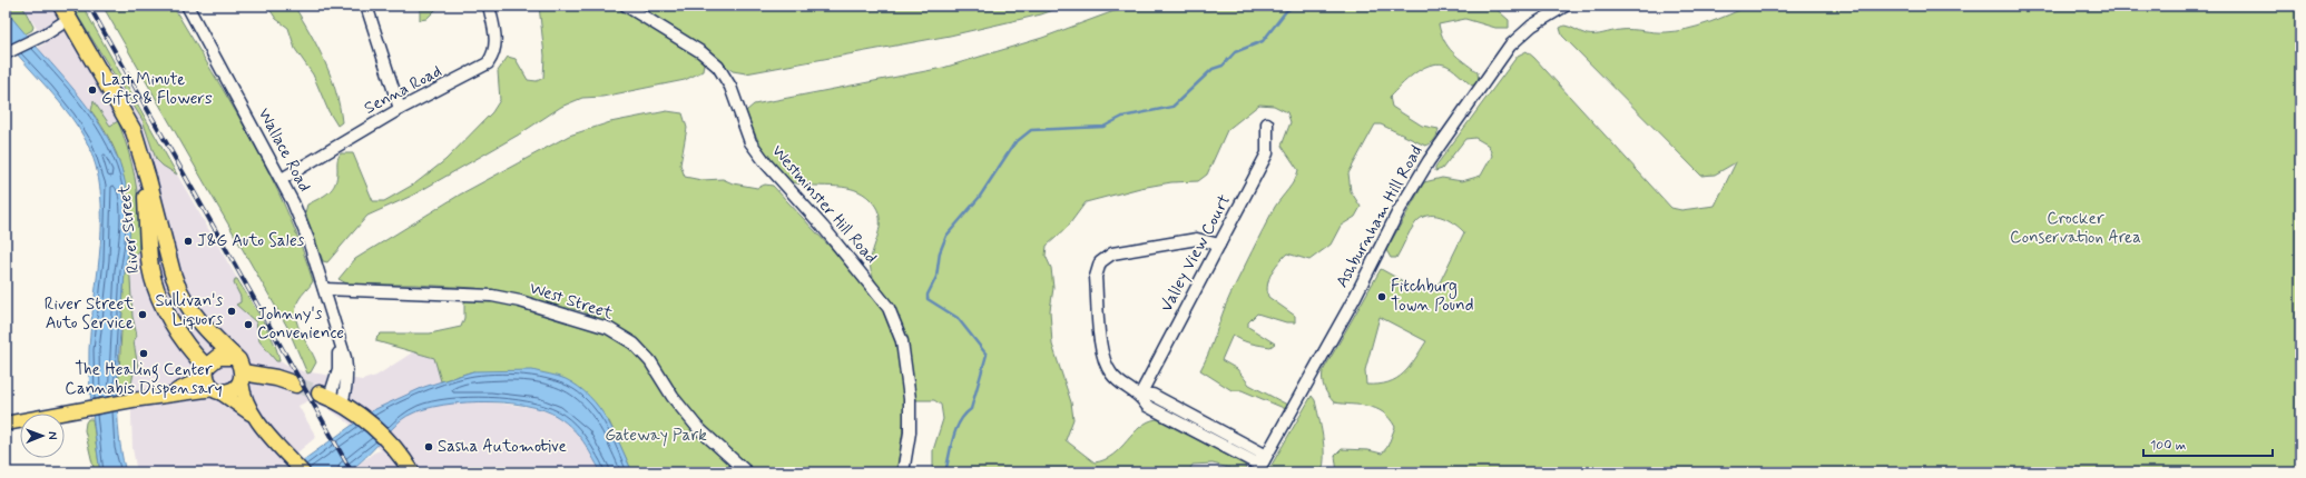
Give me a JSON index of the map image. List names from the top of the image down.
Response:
{
  "streets": {
    "highway": ["River Street"],
    "street": [
      "Senna Road",
      "Wallace Road",
      "Westminster Hill Road",
      "Ashburnham Hill Road",
      "Valley View Court",
      "West Street"
    ]
  },
  "crossings": [
    ["Senna Road", "Wallace Road"],
    ["Wallace Road", "West Street"]
  ],
  "parks": ["Crocker Conservation Area", "Gateway Park"],
  "places": [
    "Last Minute Gifts & Flowers",
    "J&G Auto Sales",
    "Fitchburg Town Pound",
    "Sullivan's Liquors",
    "River Street Auto Service",
    "Johnny's Convenience",
    "The Healing Center Cannabis Dispensary",
    "Sasha Automotive"
  ],
  "scale_bar": "100 m",
  "north": "right"
}
